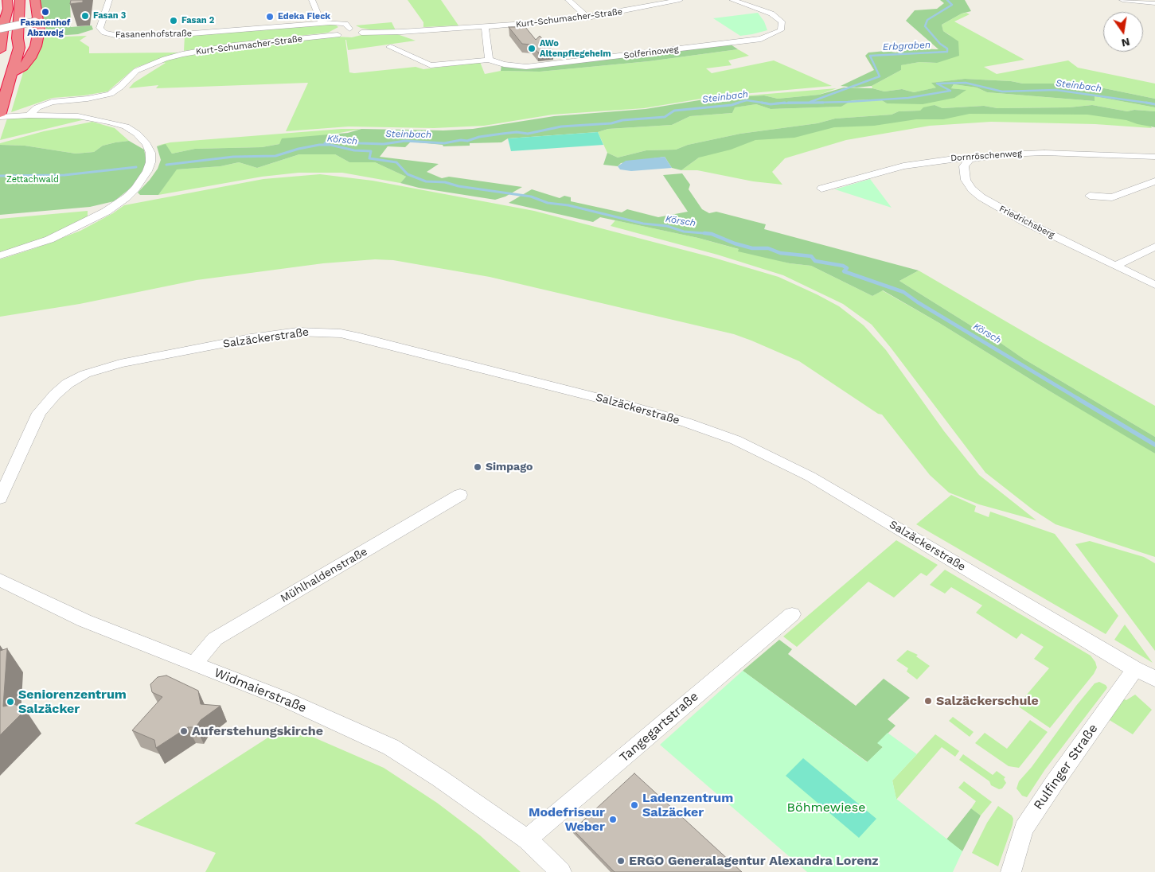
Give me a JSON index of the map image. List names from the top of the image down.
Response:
{
  "streets": {
    "street": [
      "Kurt-Schumacher-Straße",
      "Fasanenhofstraße",
      "Solferinoweg",
      "Dornröschenweg",
      "Friedrichsberg",
      "Salzäckerstraße",
      "Mühlhaldenstraße",
      "Widmaierstraße",
      "Tangegartstraße",
      "Rulfinger Straße"
    ]
  },
  "crossings": [
    ["Kurt-Schumacher-Straße", "Fasanenhofstraße"],
    ["Dornröschenweg", "Friedrichsberg"],
    ["Salzäckerstraße", "Rulfinger Straße"],
    ["Mühlhaldenstraße", "Widmaierstraße"],
    ["Widmaierstraße", "Tangegartstraße"]
  ],
  "water": ["Erbgraben", "Steinbach", "Körsch"],
  "parks": ["Zettachwald", "Böhmewiese"],
  "places": [
    "Fasanenhof Abzweig",
    "Fasan 3",
    "Edeka Fleck",
    "Fasan 2",
    "AWo Altenpflegeheim",
    "Simpago",
    "Salzäckerschule",
    "Seniorenzentrum Salzäcker",
    "Auferstehungskirche",
    "Ladenzentrum Salzäcker",
    "Modefriseur Weber",
    "ERGO Generalagentur Alexandra Lorenz"
  ],
  "north": "bottom"
}
